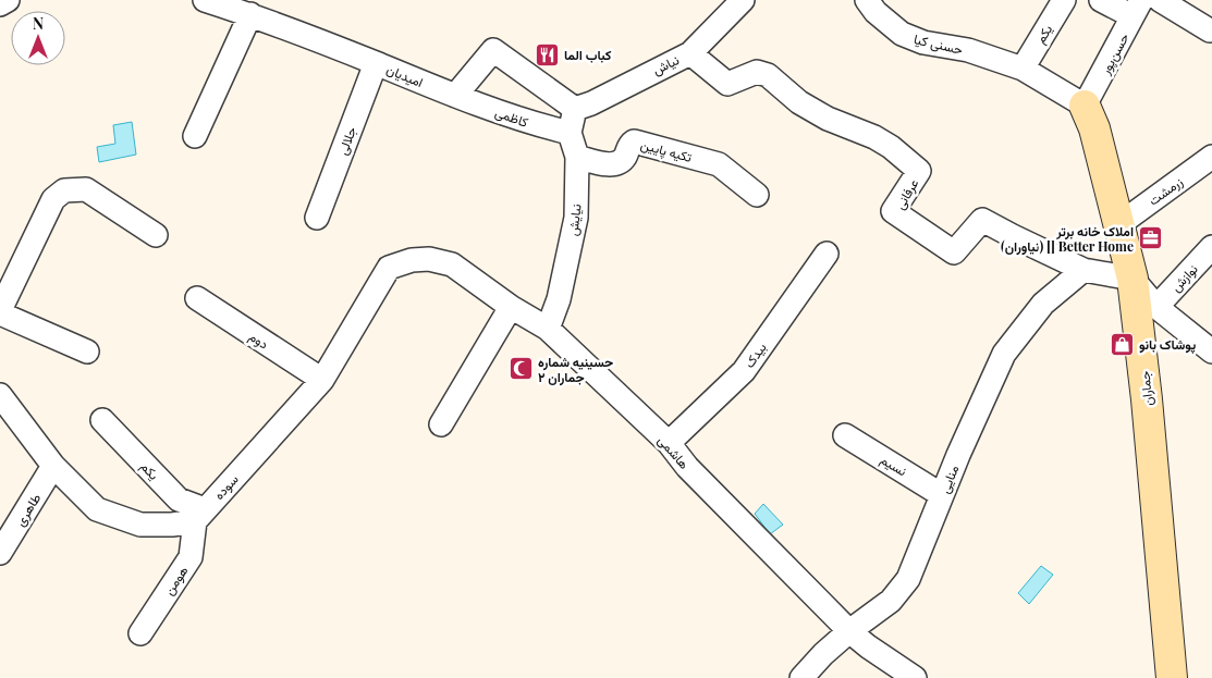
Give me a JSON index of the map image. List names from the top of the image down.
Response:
{
  "streets": {
    "main road": ["جماران"],
    "street": [
      "یکم",
      "حسنی کیا",
      "حسن‌پور",
      "نیاش",
      "امیدیان",
      "کاظمی",
      "جلالی",
      "تکیه پایین",
      "زرمشت",
      "عرفانی",
      "نیایش",
      "نوازش",
      "دوم",
      "بیدک",
      "هاشمی",
      "نسیم",
      "منایی",
      "سوده",
      "طاهری",
      "هومن"
    ]
  },
  "crossings": [
    ["یکم", "حسنی کیا"],
    ["یکم", "سوده"],
    ["یکم", "هومن"],
    ["حسنی کیا", "حسن‌پور"],
    ["حسنی کیا", "جماران"],
    ["حسن‌پور", "جماران"],
    ["نیاش", "عرفانی"],
    ["امیدیان", "کاظمی"],
    ["امیدیان", "جلالی"],
    ["کاظمی", "نیایش"],
    ["تکیه پایین", "نیایش"],
    ["زرمشت", "جماران"],
    ["عرفانی", "جماران"],
    ["عرفانی", "منایی"],
    ["نیایش", "هاشمی"],
    ["دوم", "سوده"],
    ["بیدک", "هاشمی"],
    ["هاشمی", "منایی"],
    ["هاشمی", "سوده"],
    ["نسیم", "منایی"],
    ["سوده", "هومن"]
  ],
  "places": {
    "restaurant": ["كباب الما"],
    "office": ["املاک خانه برتر (نیاوران) [] Better Home"],
    "shop": ["پوشاک بانو"],
    "mosque": ["حسینیه شماره ۲ جماران"]
  },
  "north": "top"
}
